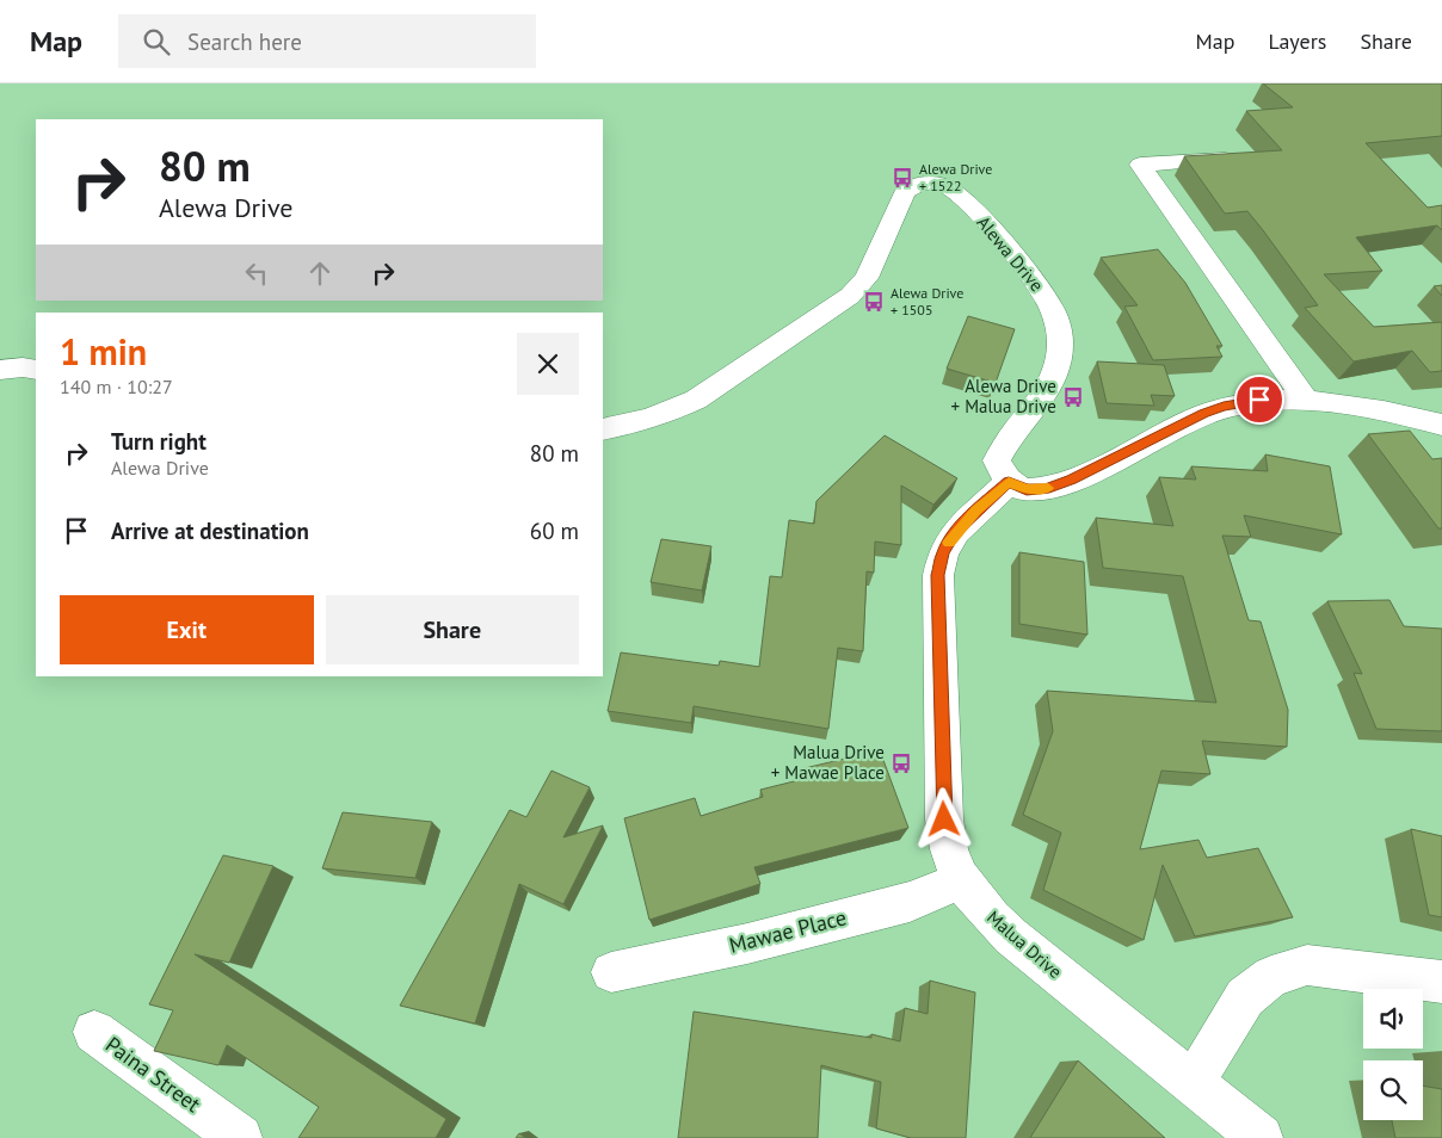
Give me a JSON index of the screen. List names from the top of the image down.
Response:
{
  "streets": {
    "street": [
      "Alewa Drive",
      "Mawae Place",
      "Malua Drive",
      "Paina Street"
    ]
  },
  "crossings": [
    ["Alewa Drive", "Malua Drive"],
    ["Mawae Place", "Malua Drive"]
  ],
  "places": {
    "bus stop": [
      "Alewa Drive + 1522",
      "Alewa Drive + 1505",
      "Alewa Drive + Malua Drive",
      "Malua Drive + Mawae Place"
    ]
  },
  "page": {
    "header": "Map",
    "search": "Search here",
    "nav": ["Map", "Layers", "Share"],
    "turn": ["80 m", "Alewa Drive"],
    "heading": ["1 min", "140 m · 10:27"],
    "list": [
      {
        "name": "Turn right",
        "note": "Alewa Drive",
        "value": "80 m"
      },
      {
        "name": "Arrive at destination",
        "value": "60 m"
      }
    ],
    "buttons": ["Exit", "Share"]
  }
}
